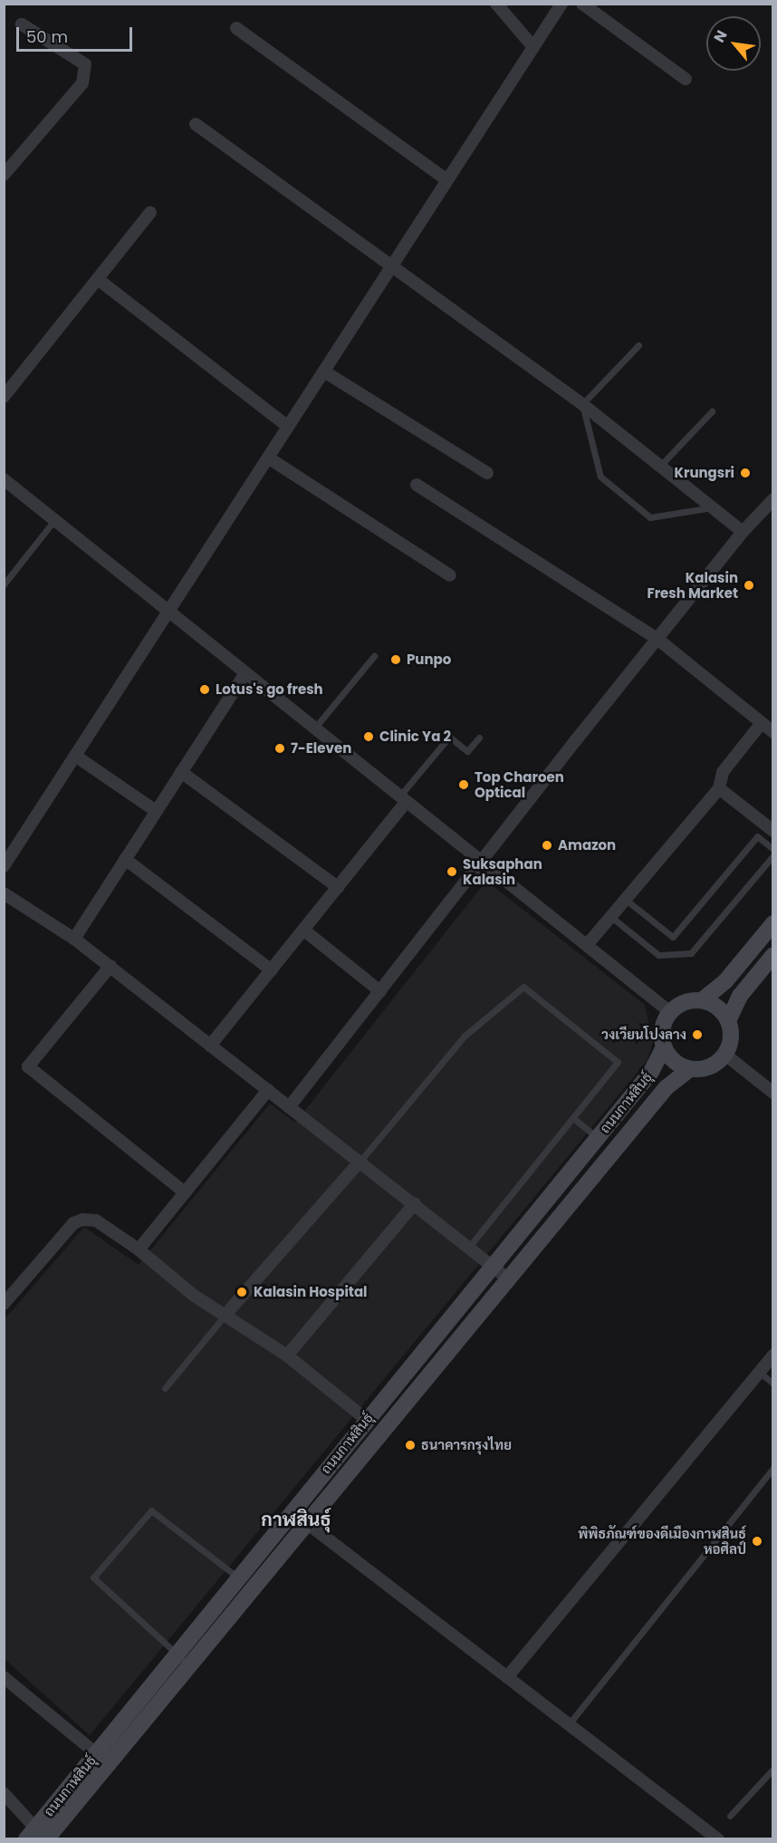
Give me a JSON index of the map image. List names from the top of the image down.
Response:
{
  "streets": {
    "main road": ["ถนนกาฬสินธุ์"]
  },
  "districts": ["กาฬสินธุ์"],
  "places": [
    "Krungsri",
    "Kalasin Fresh Market",
    "Punpo",
    "Lotus's go fresh",
    "Clinic Ya 2",
    "7-Eleven",
    "Top Charoen Optical",
    "Amazon",
    "Suksaphan Kalasin",
    "วงเวียนโปงลาง",
    "Kalasin Hospital",
    "ธนาคารกรุงไทย",
    "พิพิธภัณฑ์ของดีเมืองกาฬสินธุ์ หอศิลป์"
  ],
  "scale_bar": "50 m",
  "north": "top left"
}
